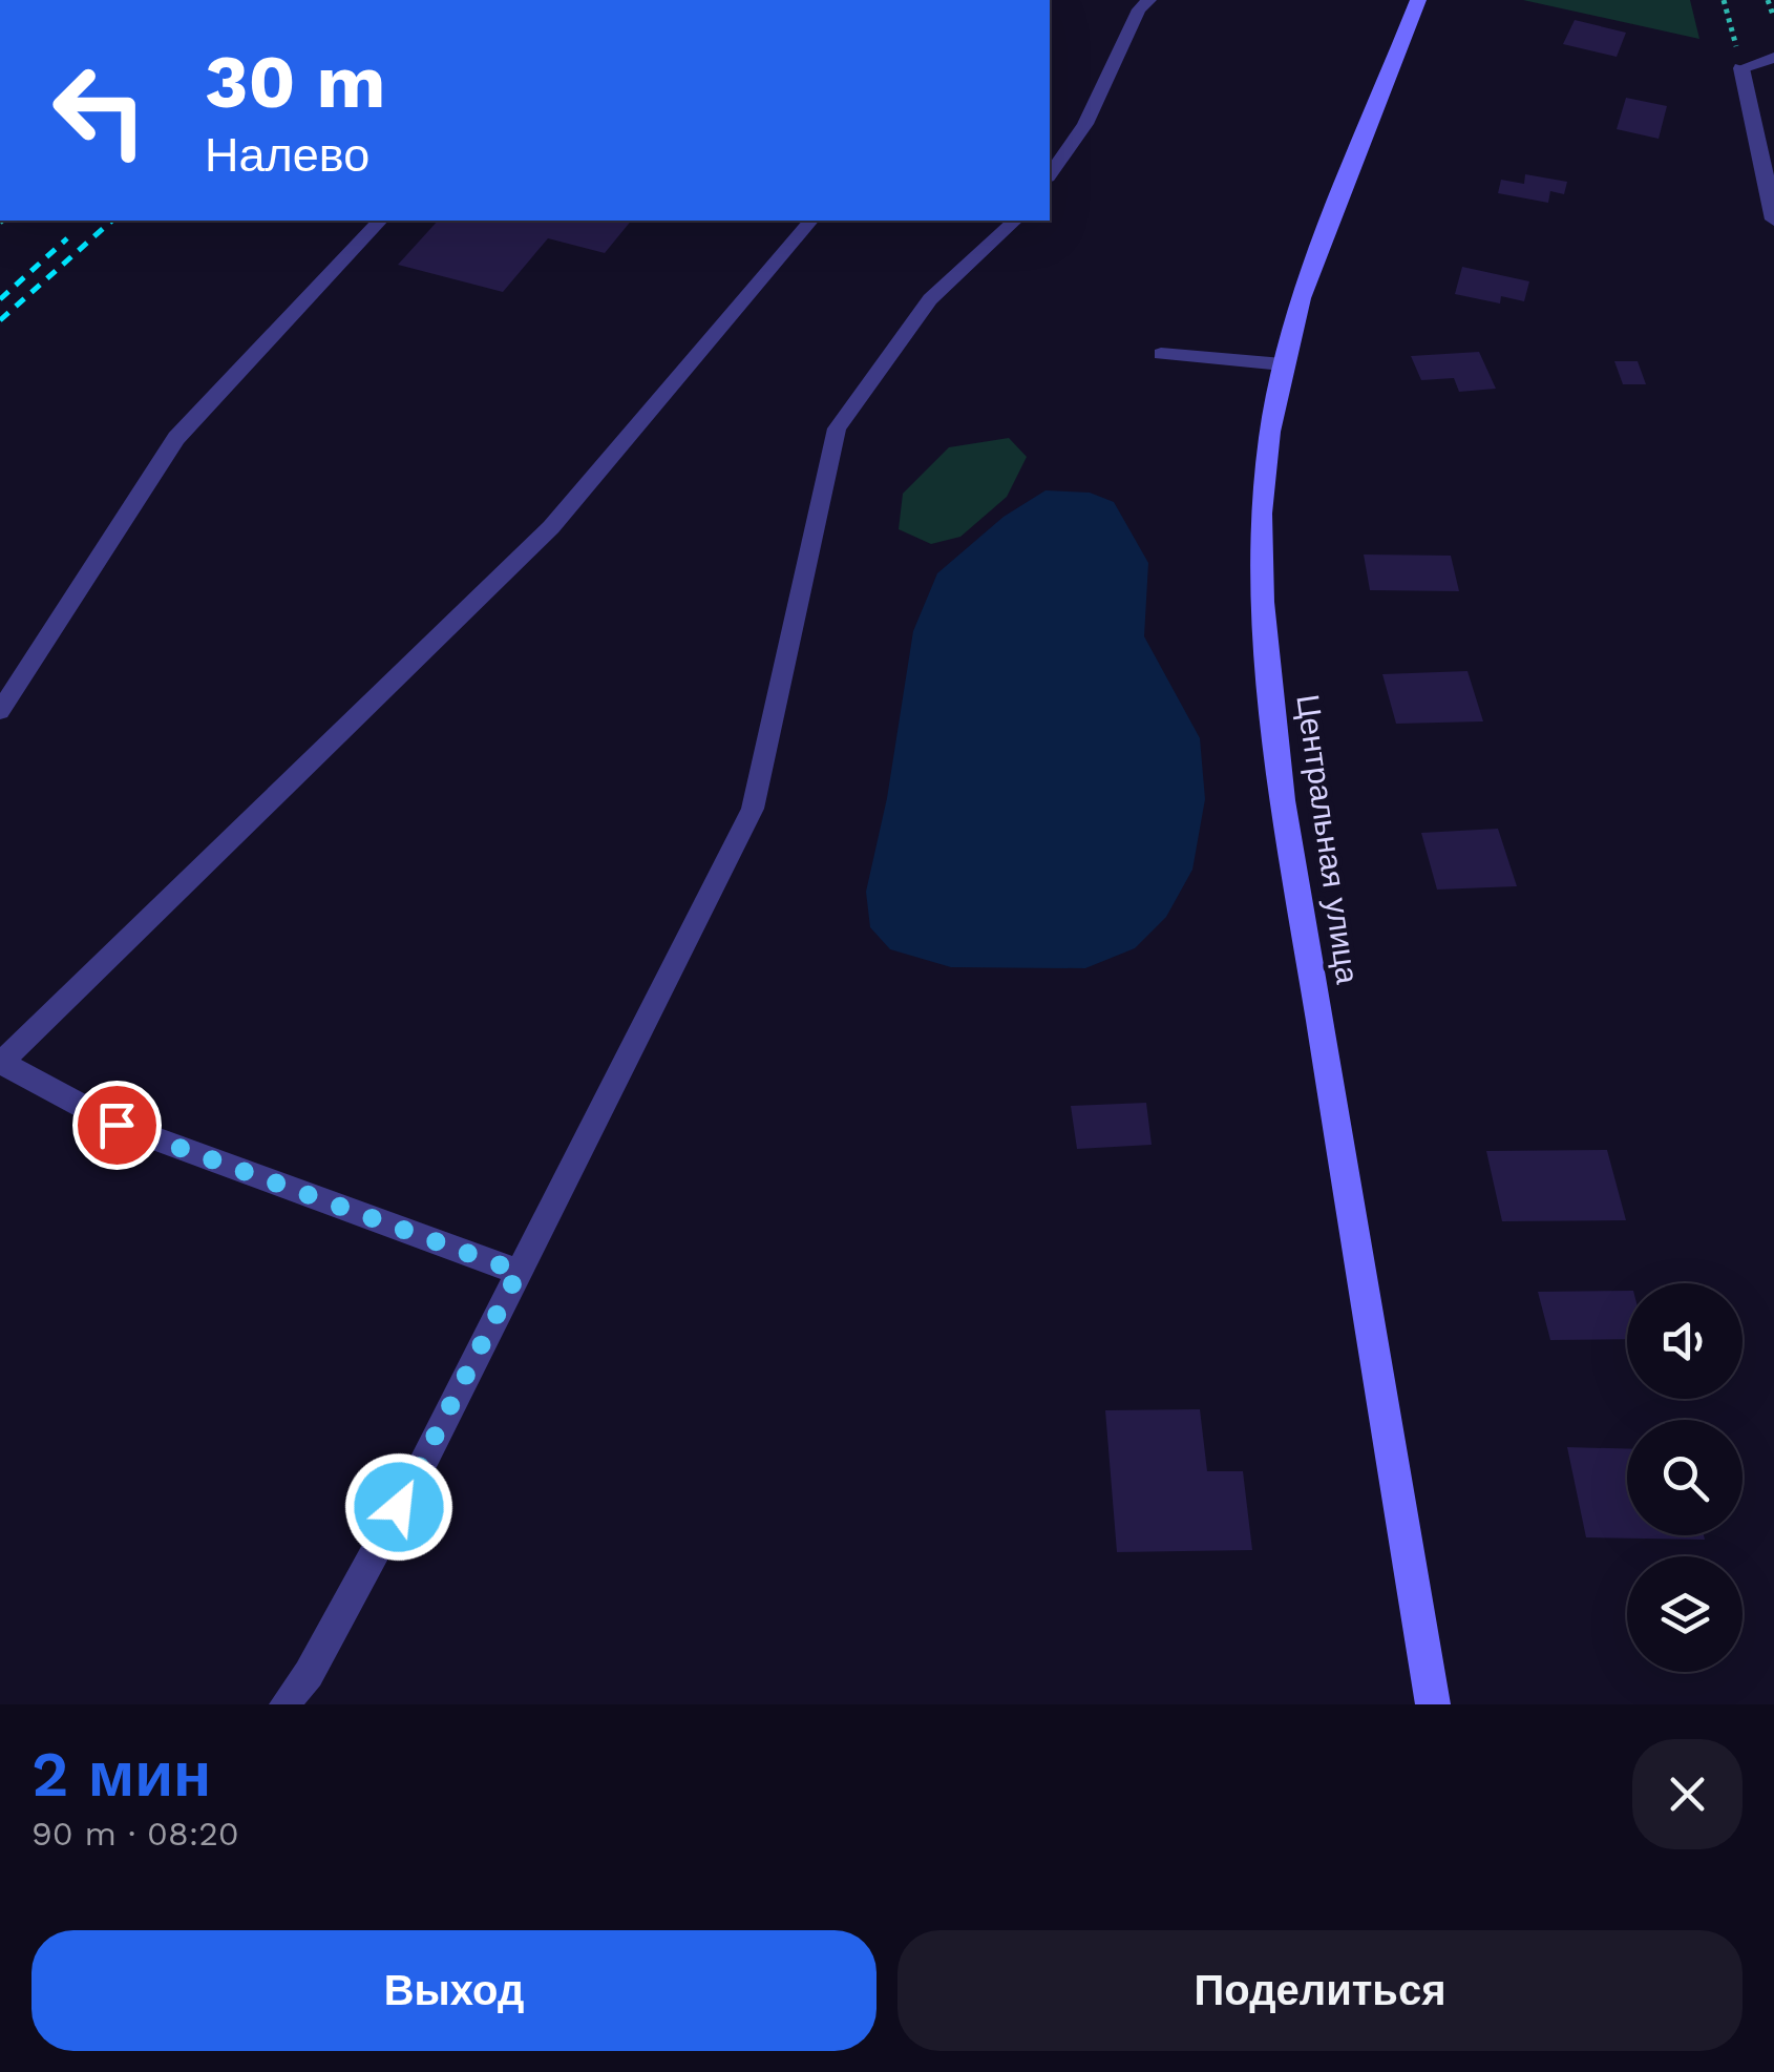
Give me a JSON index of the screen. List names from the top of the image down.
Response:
{
  "streets": {
    "main road": ["Центральная улица"]
  },
  "page": {
    "turn": ["30 m", "Налево"],
    "heading": ["2 мин", "90 m · 08:20"],
    "buttons": ["Выход", "Поделиться"]
  }
}
